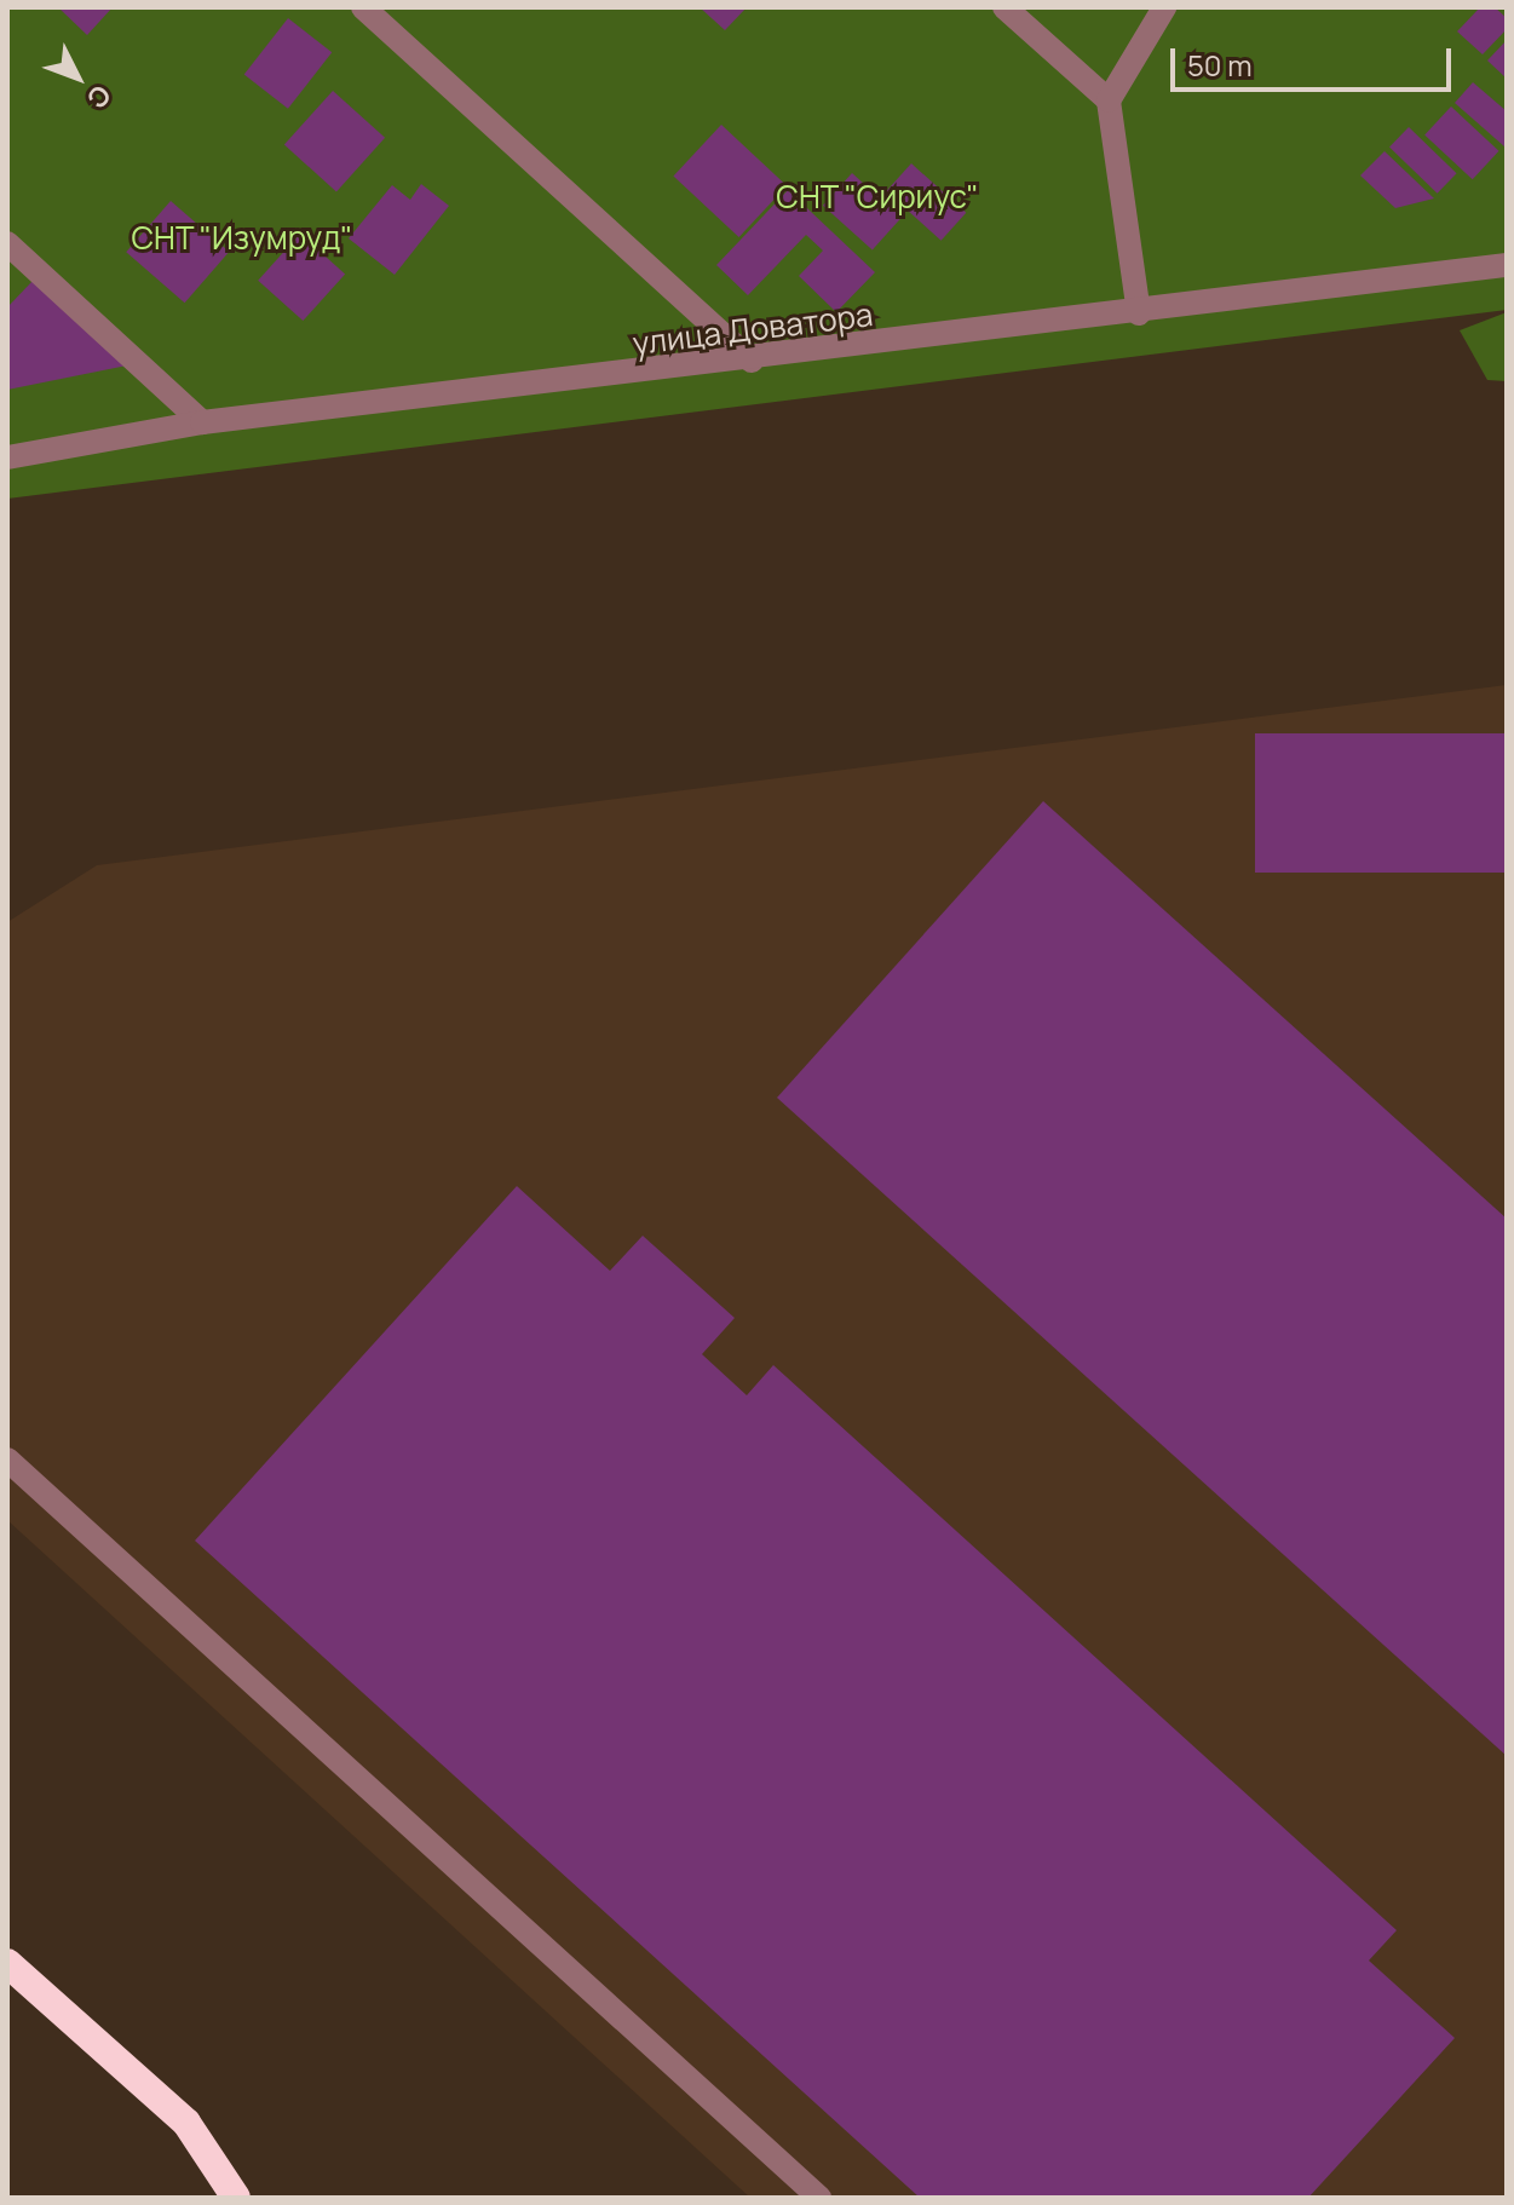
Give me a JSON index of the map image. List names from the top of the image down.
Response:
{
  "streets": {
    "street": ["улица Доватора"]
  },
  "parks": ["СНТ \"Сириус\"", "СНТ \"Изумруд\""],
  "scale_bar": "50 m",
  "north": "bottom right"
}
